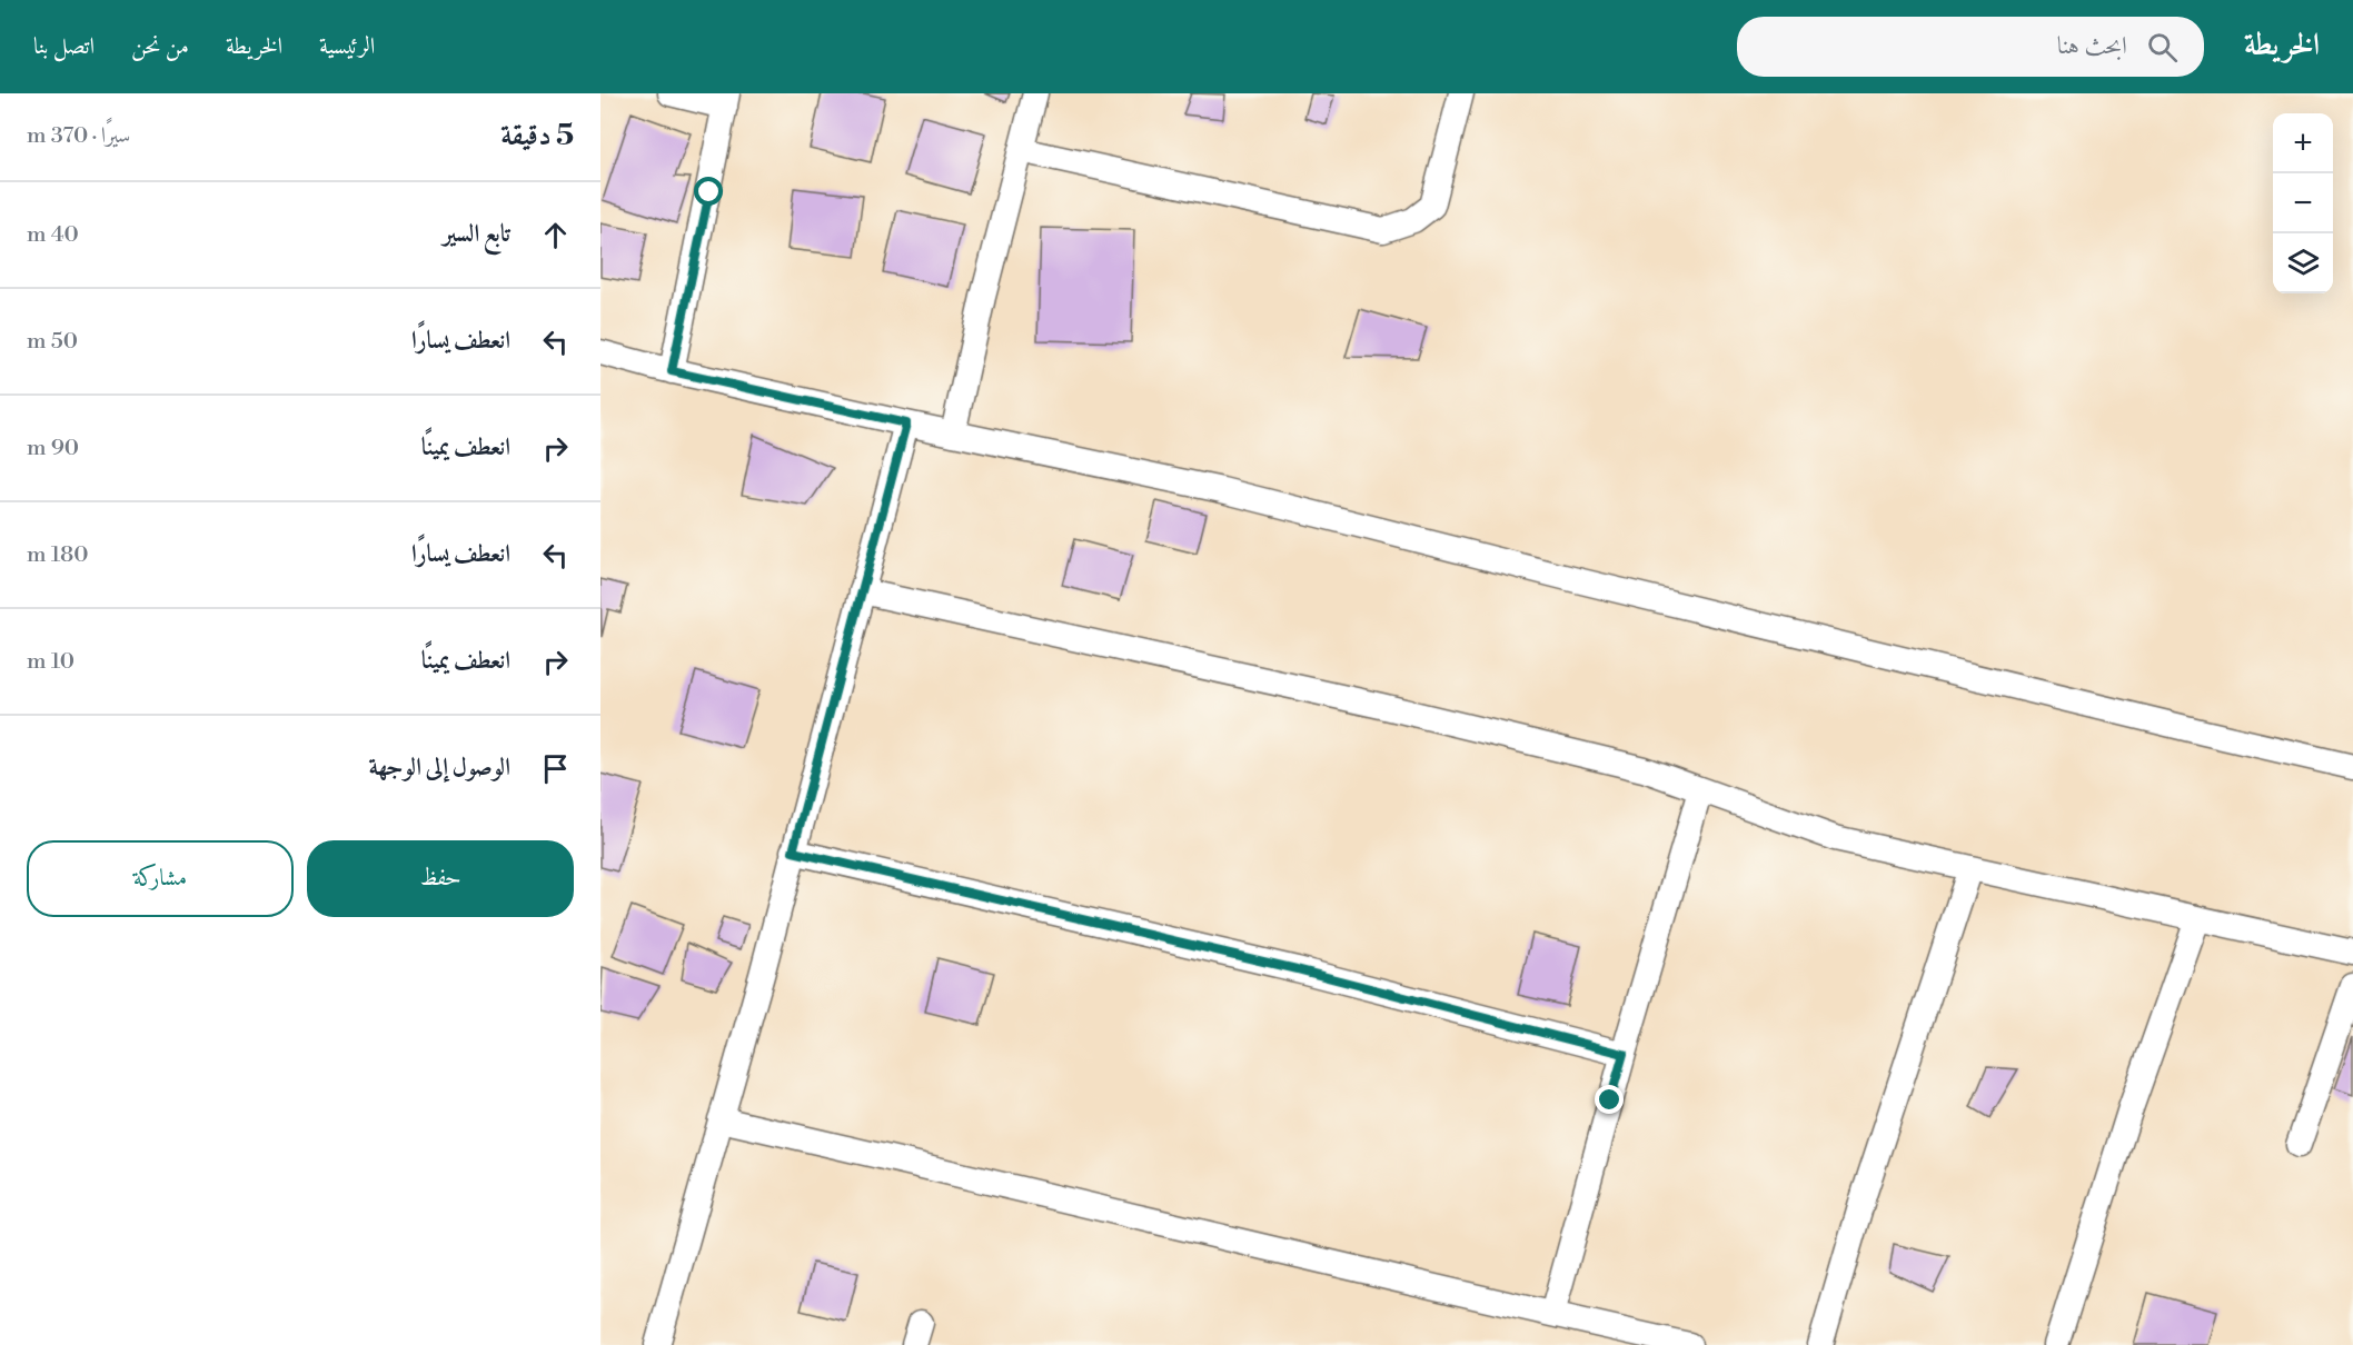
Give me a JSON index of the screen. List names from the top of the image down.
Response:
{
  "page": {
    "header": "الخريطة",
    "search": "ابحث هنا",
    "nav": [
      "الرئيسية",
      "الخريطة",
      "من نحن",
      "اتصل بنا"
    ],
    "heading": ["5 دقيقة", "سيرًا · 370 m"],
    "map_buttons": ["+", "−"],
    "list": [
      ["تابع السير", "40 m"],
      ["انعطف يسارًا", "50 m"],
      ["انعطف يمينًا", "90 m"],
      ["انعطف يسارًا", "180 m"],
      ["انعطف يمينًا", "10 m"],
      "الوصول إلى الوجهة"
    ],
    "buttons": ["حفظ", "مشاركة"]
  }
}
